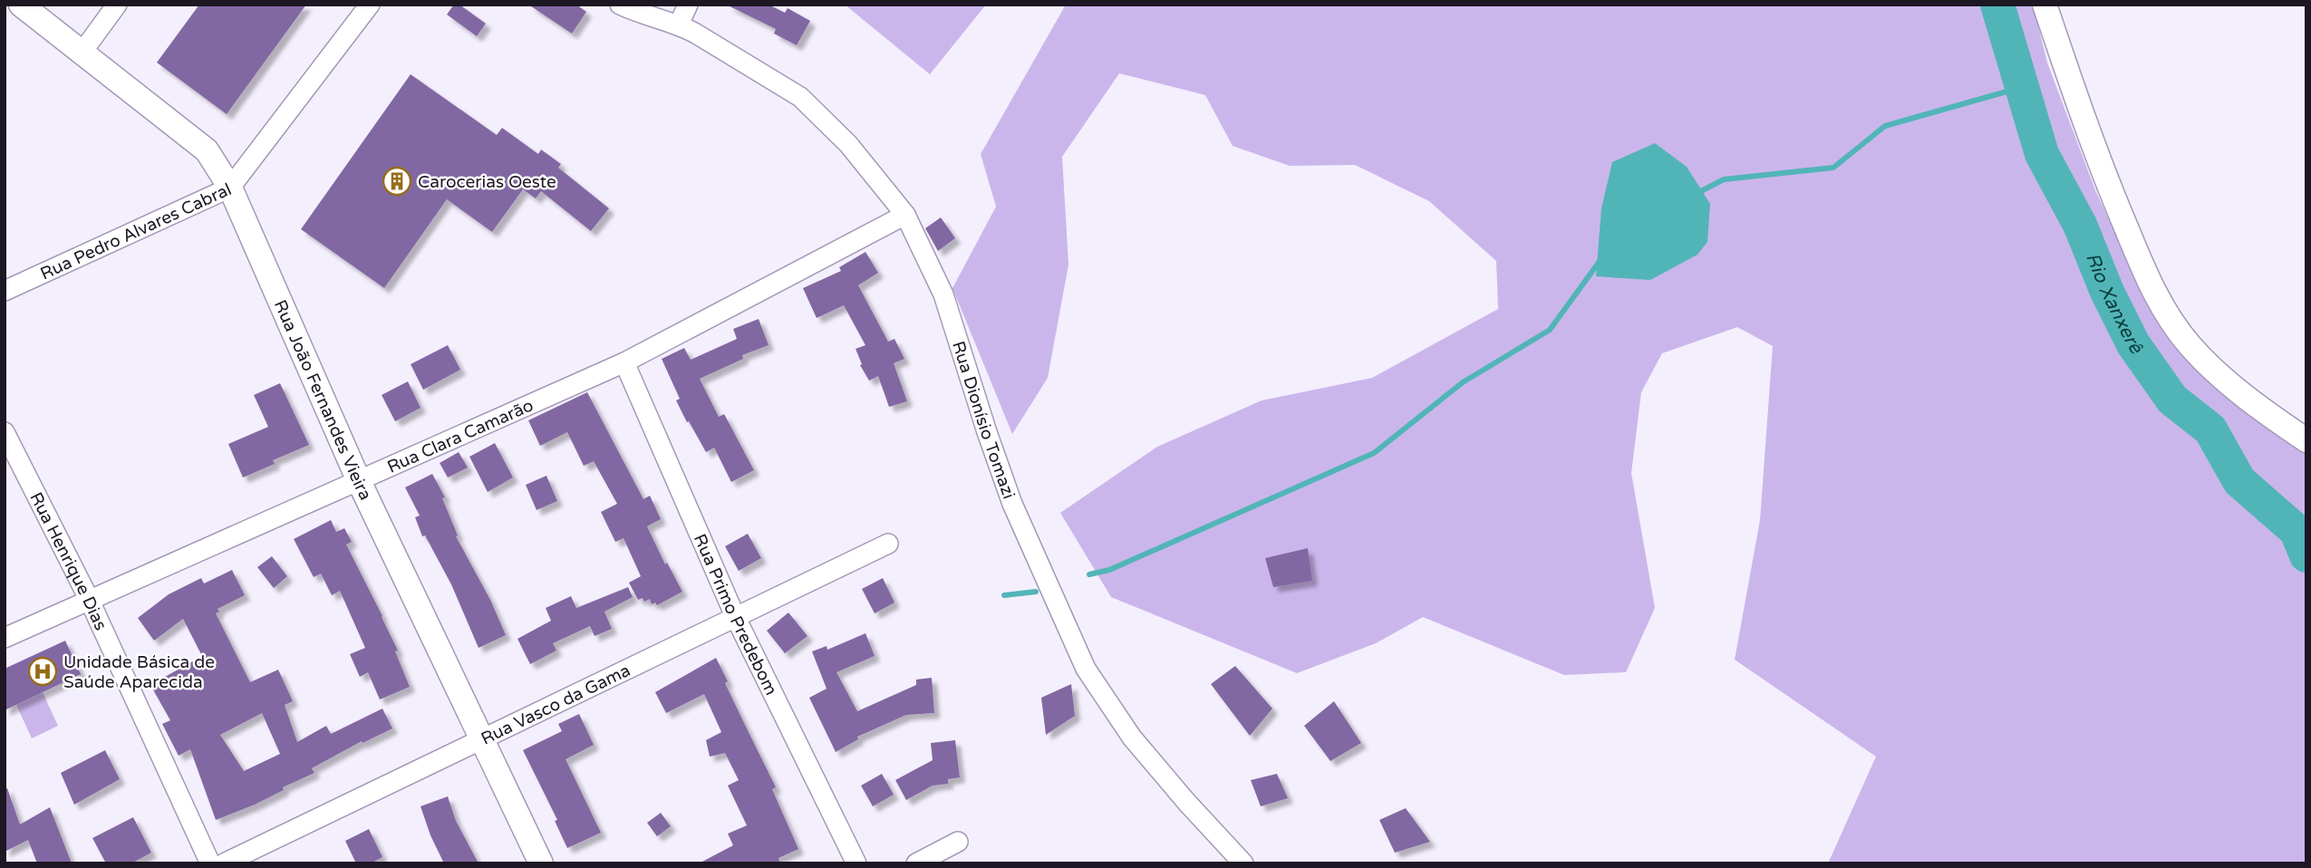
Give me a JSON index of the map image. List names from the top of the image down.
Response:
{
  "streets": {
    "street": [
      "Rua Pedro Alvares Cabral",
      "Rua João Fernandes Vieira",
      "Rua Dionísio Tomazi",
      "Rua Clara Camarão",
      "Rua Henrique Dias",
      "Rua Primo Predebom",
      "Rua Vasco da Gama"
    ]
  },
  "crossings": [
    ["Rua Pedro Alvares Cabral", "Rua João Fernandes Vieira"],
    ["Rua João Fernandes Vieira", "Rua Clara Camarão"],
    ["Rua João Fernandes Vieira", "Rua Vasco da Gama"],
    ["Rua Dionísio Tomazi", "Rua Clara Camarão"],
    ["Rua Clara Camarão", "Rua Henrique Dias"],
    ["Rua Clara Camarão", "Rua Primo Predebom"],
    ["Rua Primo Predebom", "Rua Vasco da Gama"]
  ],
  "water": ["Rio Xanxerê"],
  "places": {
    "building": ["Carocerias Oeste"],
    "hospital": ["Unidade Básica de Saúde Aparecida"]
  }
}
